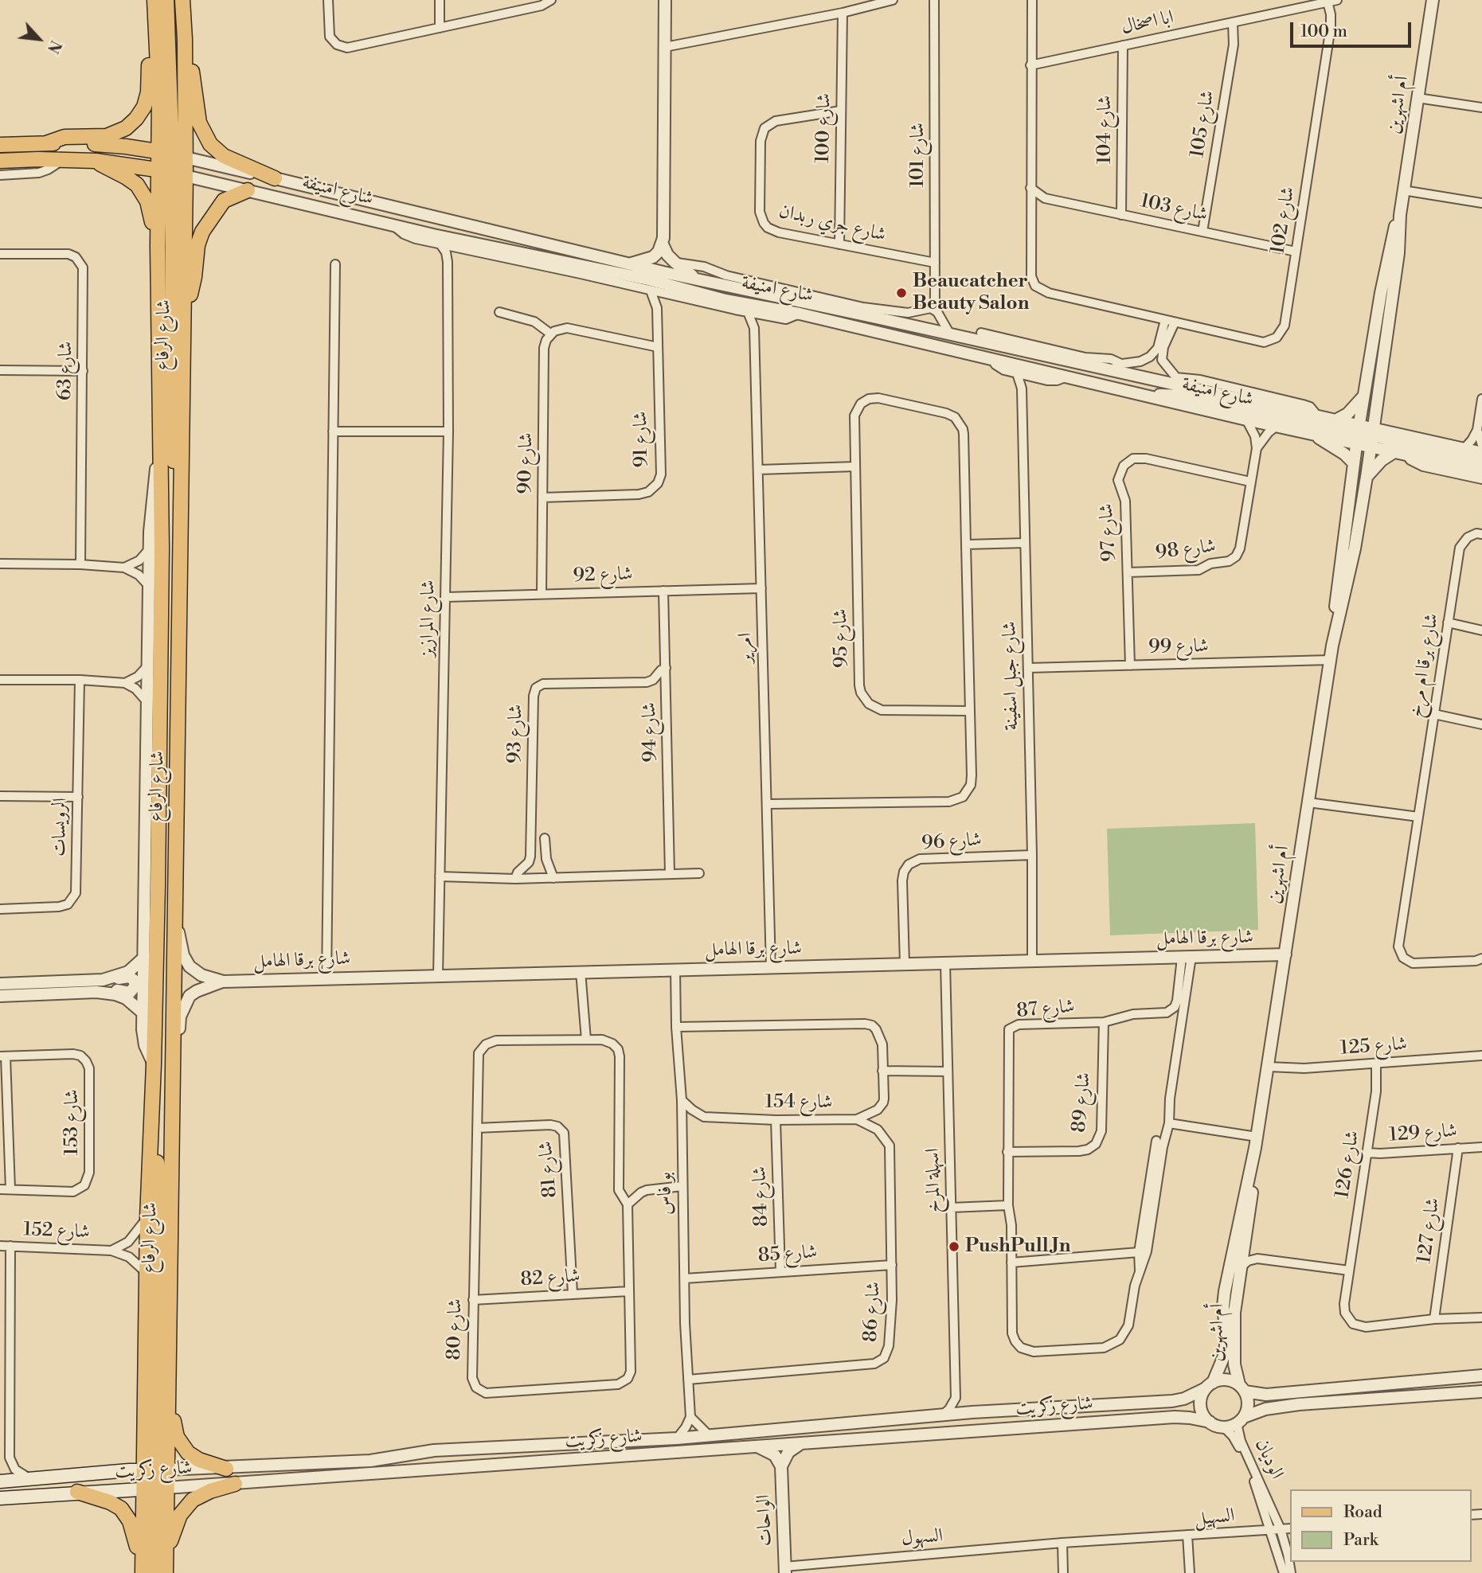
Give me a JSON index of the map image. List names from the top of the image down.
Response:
{
  "streets": {
    "main road": ["شارع امنيفة", "شارع الرفاع", "شارع زكريت"],
    "street": [
      "ابا اصخال",
      "أم اشهرين",
      "شارع 105",
      "شارع 100",
      "شارع 104",
      "شارع 101",
      "شارع 103",
      "شارع 102",
      "شارع جري ربدان",
      "شارع 63",
      "شارع 91",
      "شارع 90",
      "شارع 97",
      "شارع 98",
      "شارع 92",
      "شارع المرازيز",
      "شارع 95",
      "شارع 99",
      "امرير",
      "شارع برقا ام مرخ",
      "شارع جبل اسفينة",
      "شارع 94",
      "شارع 93",
      "الرويسات",
      "شارع 96",
      "شارع برقا الهامل",
      "شارع 87",
      "شارع 125",
      "شارع 154",
      "شارع 89",
      "شارع 153",
      "شارع 129",
      "شارع 126",
      "شارع 81",
      "اسهلة المرخ",
      "بو فاس",
      "شارع 84",
      "شارع 127",
      "شارع 152",
      "شارع 85",
      "شارع 82",
      "شارع 86",
      "شارع 80",
      "الوديان",
      "السهيل",
      "الواحات",
      "السهول"
    ]
  },
  "crossings": [
    ["ابا اصخال", "شارع 105"],
    ["ابا اصخال", "شارع 104"],
    ["ابا اصخال", "شارع 102"],
    ["أم اشهرين", "شارع امنيفة"],
    ["أم اشهرين", "شارع 99"],
    ["أم اشهرين", "شارع برقا الهامل"],
    ["أم اشهرين", "شارع 125"],
    ["أم اشهرين", "شارع زكريت"],
    ["أم اشهرين", "الوديان"],
    ["شارع 105", "شارع 103"],
    ["شارع 100", "شارع جري ربدان"],
    ["شارع 104", "شارع 103"],
    ["شارع 101", "شارع جري ربدان"],
    ["شارع امنيفة", "شارع الرفاع"],
    ["شارع امنيفة", "شارع 98"],
    ["شارع 103", "شارع 102"],
    ["شارع الرفاع", "شارع برقا الهامل"],
    ["شارع الرفاع", "شارع 152"],
    ["شارع الرفاع", "شارع زكريت"],
    ["شارع 91", "شارع 90"],
    ["شارع 90", "شارع 92"],
    ["شارع 97", "شارع 98"],
    ["شارع 97", "شارع 99"],
    ["شارع 92", "شارع المرازيز"],
    ["شارع 92", "امرير"],
    ["شارع 92", "شارع 94"],
    ["شارع المرازيز", "شارع برقا الهامل"],
    ["شارع 95", "امرير"],
    ["شارع 99", "شارع جبل اسفينة"],
    ["امرير", "شارع برقا الهامل"],
    ["شارع جبل اسفينة", "شارع 96"],
    ["شارع جبل اسفينة", "شارع برقا الهامل"],
    ["شارع 94", "شارع 93"],
    ["شارع 96", "شارع برقا الهامل"],
    ["شارع برقا الهامل", "شارع 87"],
    ["شارع برقا الهامل", "اسهلة المرخ"],
    ["شارع برقا الهامل", "بو فاس"],
    ["شارع 87", "شارع 89"],
    ["شارع 125", "شارع 126"],
    ["شارع 154", "بو فاس"],
    ["شارع 154", "شارع 84"],
    ["شارع 154", "شارع 86"],
    ["شارع 129", "شارع 126"],
    ["شارع 129", "شارع 127"],
    ["شارع 126", "شارع 127"],
    ["شارع 81", "شارع 82"],
    ["شارع 81", "شارع 80"],
    ["بو فاس", "شارع 85"],
    ["بو فاس", "شارع 86"],
    ["شارع 84", "شارع 85"],
    ["شارع 85", "شارع 86"],
    ["شارع 82", "شارع 80"],
    ["شارع زكريت", "الوديان"],
    ["شارع زكريت", "الواحات"],
    ["الوديان", "السهيل"],
    ["السهيل", "السهول"],
    ["الواحات", "السهول"]
  ],
  "places": ["Beaucatcher Beauty Salon", "PushPull Jn"],
  "legend": ["Road", "Park"],
  "scale_bar": "100 m",
  "north": "bottom right"
}
